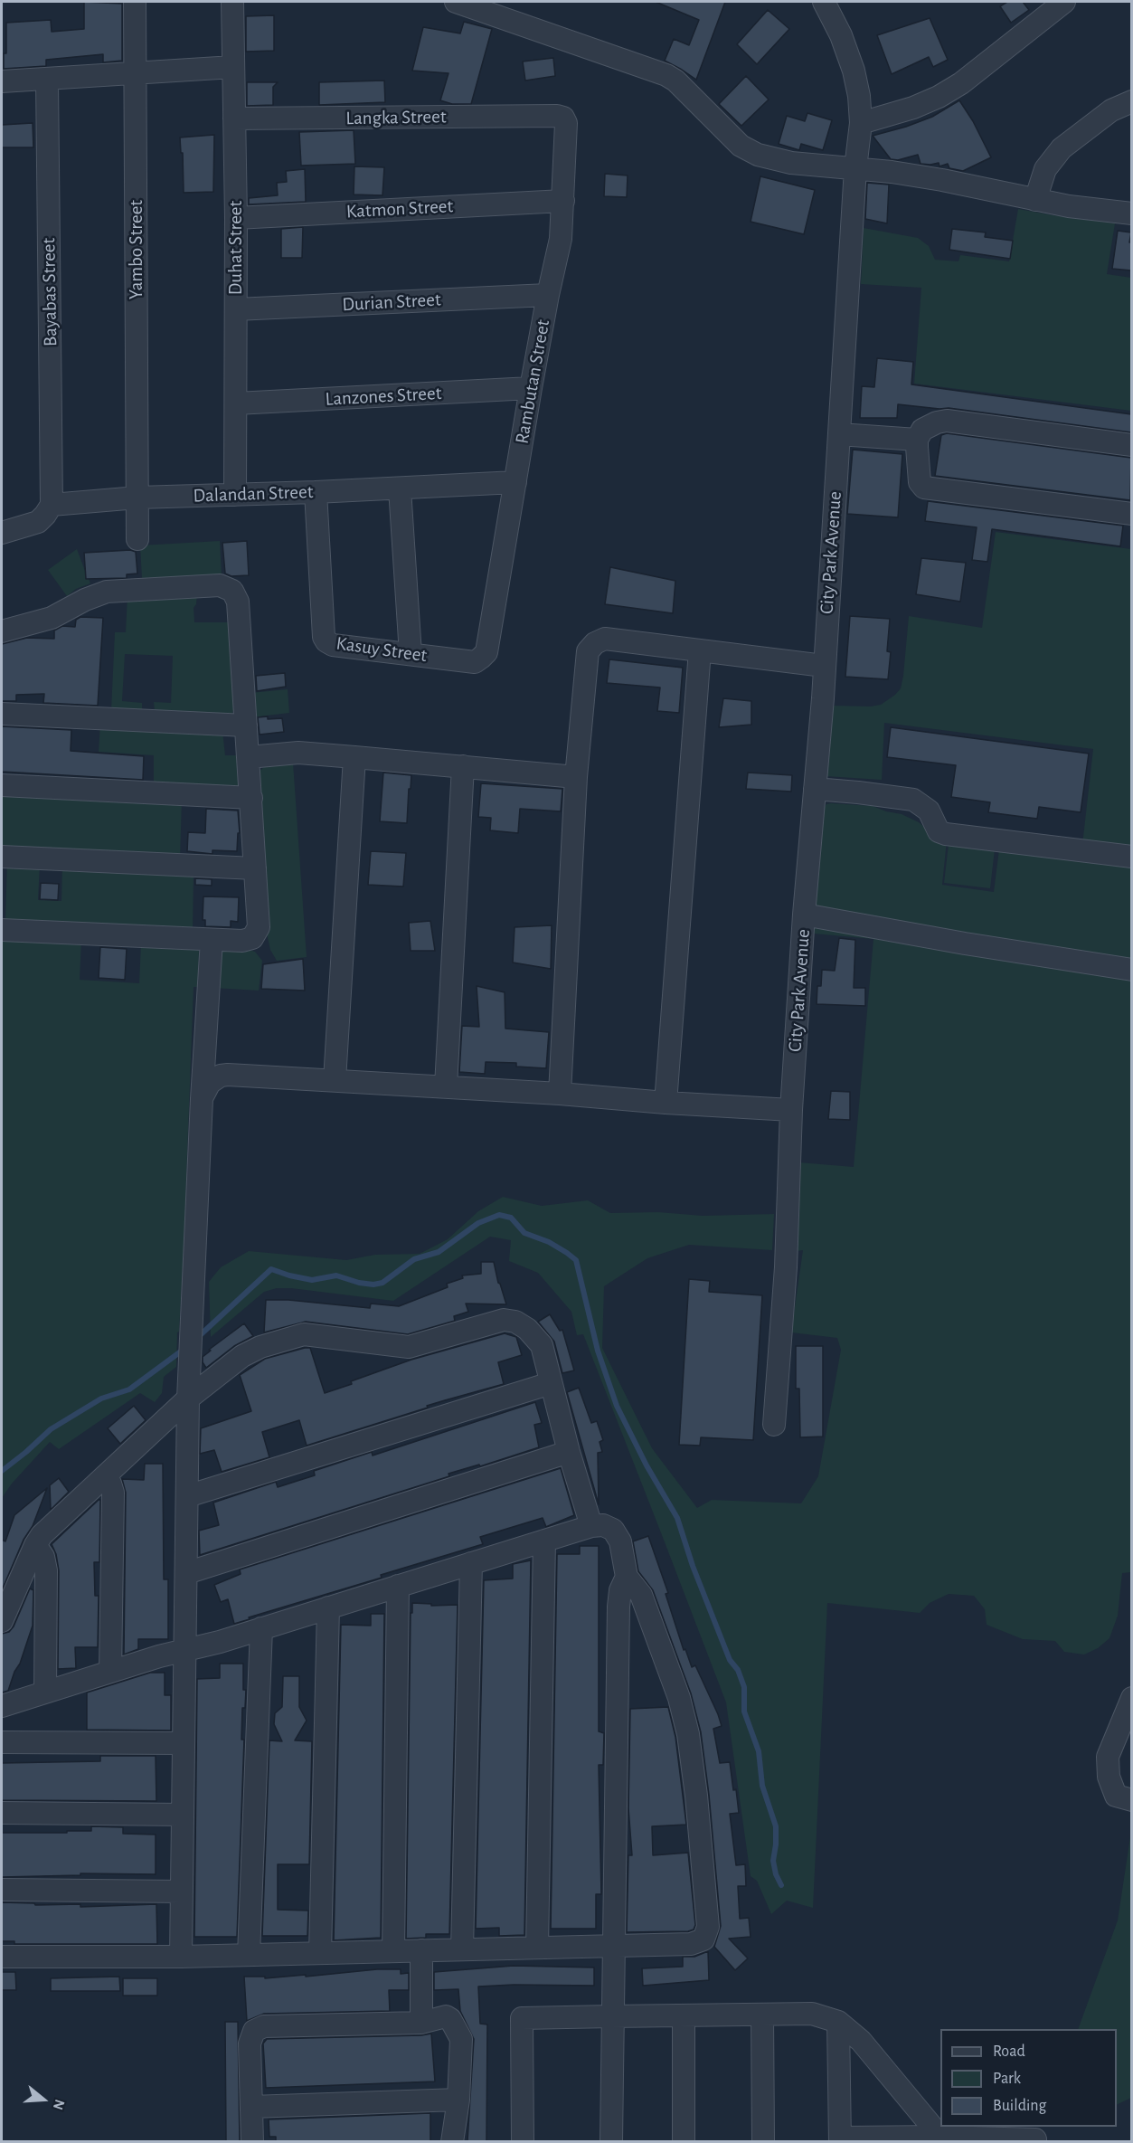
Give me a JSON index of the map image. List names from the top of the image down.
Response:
{
  "streets": {
    "street": [
      "Langka Street",
      "Katmon Street",
      "Duhat Street",
      "Yambo Street",
      "Bayabas Street",
      "Durian Street",
      "Rambutan Street",
      "Lanzones Street",
      "Dalandan Street",
      "City Park Avenue",
      "Kasuy Street"
    ]
  },
  "crossings": [
    ["Langka Street", "Duhat Street"],
    ["Langka Street", "Rambutan Street"],
    ["Katmon Street", "Duhat Street"],
    ["Katmon Street", "Rambutan Street"],
    ["Duhat Street", "Durian Street"],
    ["Duhat Street", "Lanzones Street"],
    ["Duhat Street", "Dalandan Street"],
    ["Yambo Street", "Dalandan Street"],
    ["Bayabas Street", "Dalandan Street"],
    ["Durian Street", "Rambutan Street"],
    ["Rambutan Street", "Lanzones Street"],
    ["Rambutan Street", "Dalandan Street"],
    ["Rambutan Street", "Kasuy Street"],
    ["Dalandan Street", "Kasuy Street"]
  ],
  "legend": ["Road", "Park", "Building"],
  "north": "right"
}
